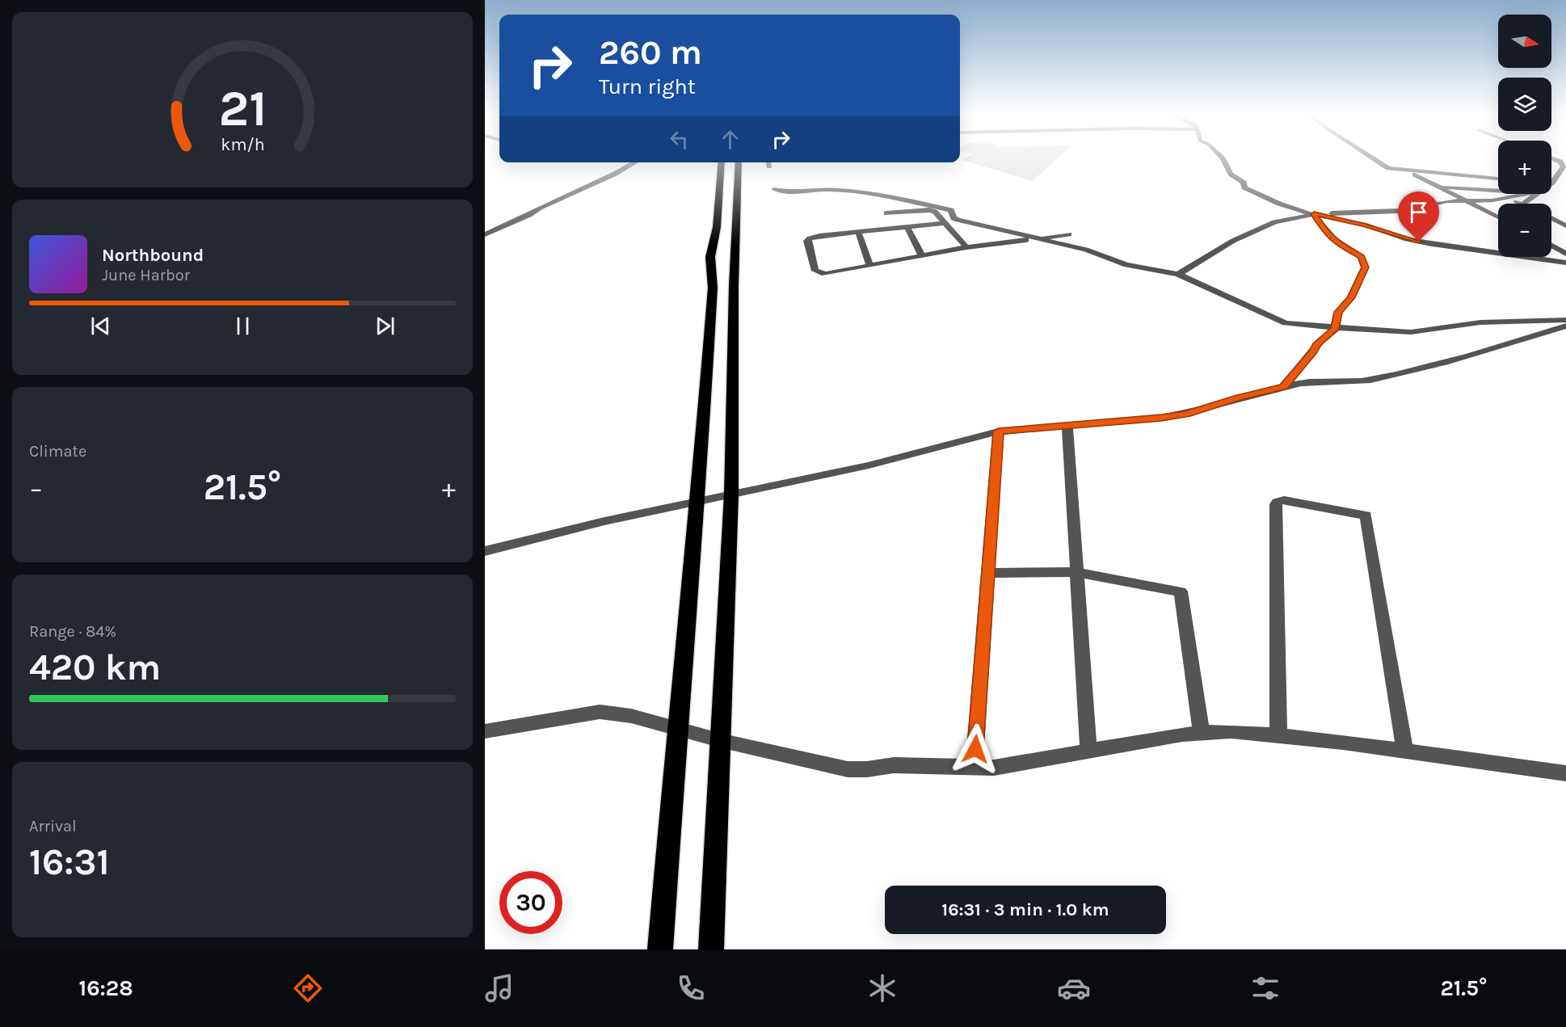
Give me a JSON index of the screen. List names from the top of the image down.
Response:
{
  "north": "right",
  "page": {
    "map_buttons": ["+", "−"],
    "turn": ["260 m", "Turn right"],
    "song": ["Northbound", "June Harbor"],
    "tile": [
      "Climate",
      ["Range · 84%", "420 km"],
      ["Arrival", "16:31"]
    ],
    "heat": ["−", "21.5°", "+"],
    "limit": "30",
    "trip": "16:31 · 3 min · 1.0 km",
    "tabs": ["16:28", "21.5°"],
    "gauge": ["21", "km/h"]
  }
}
